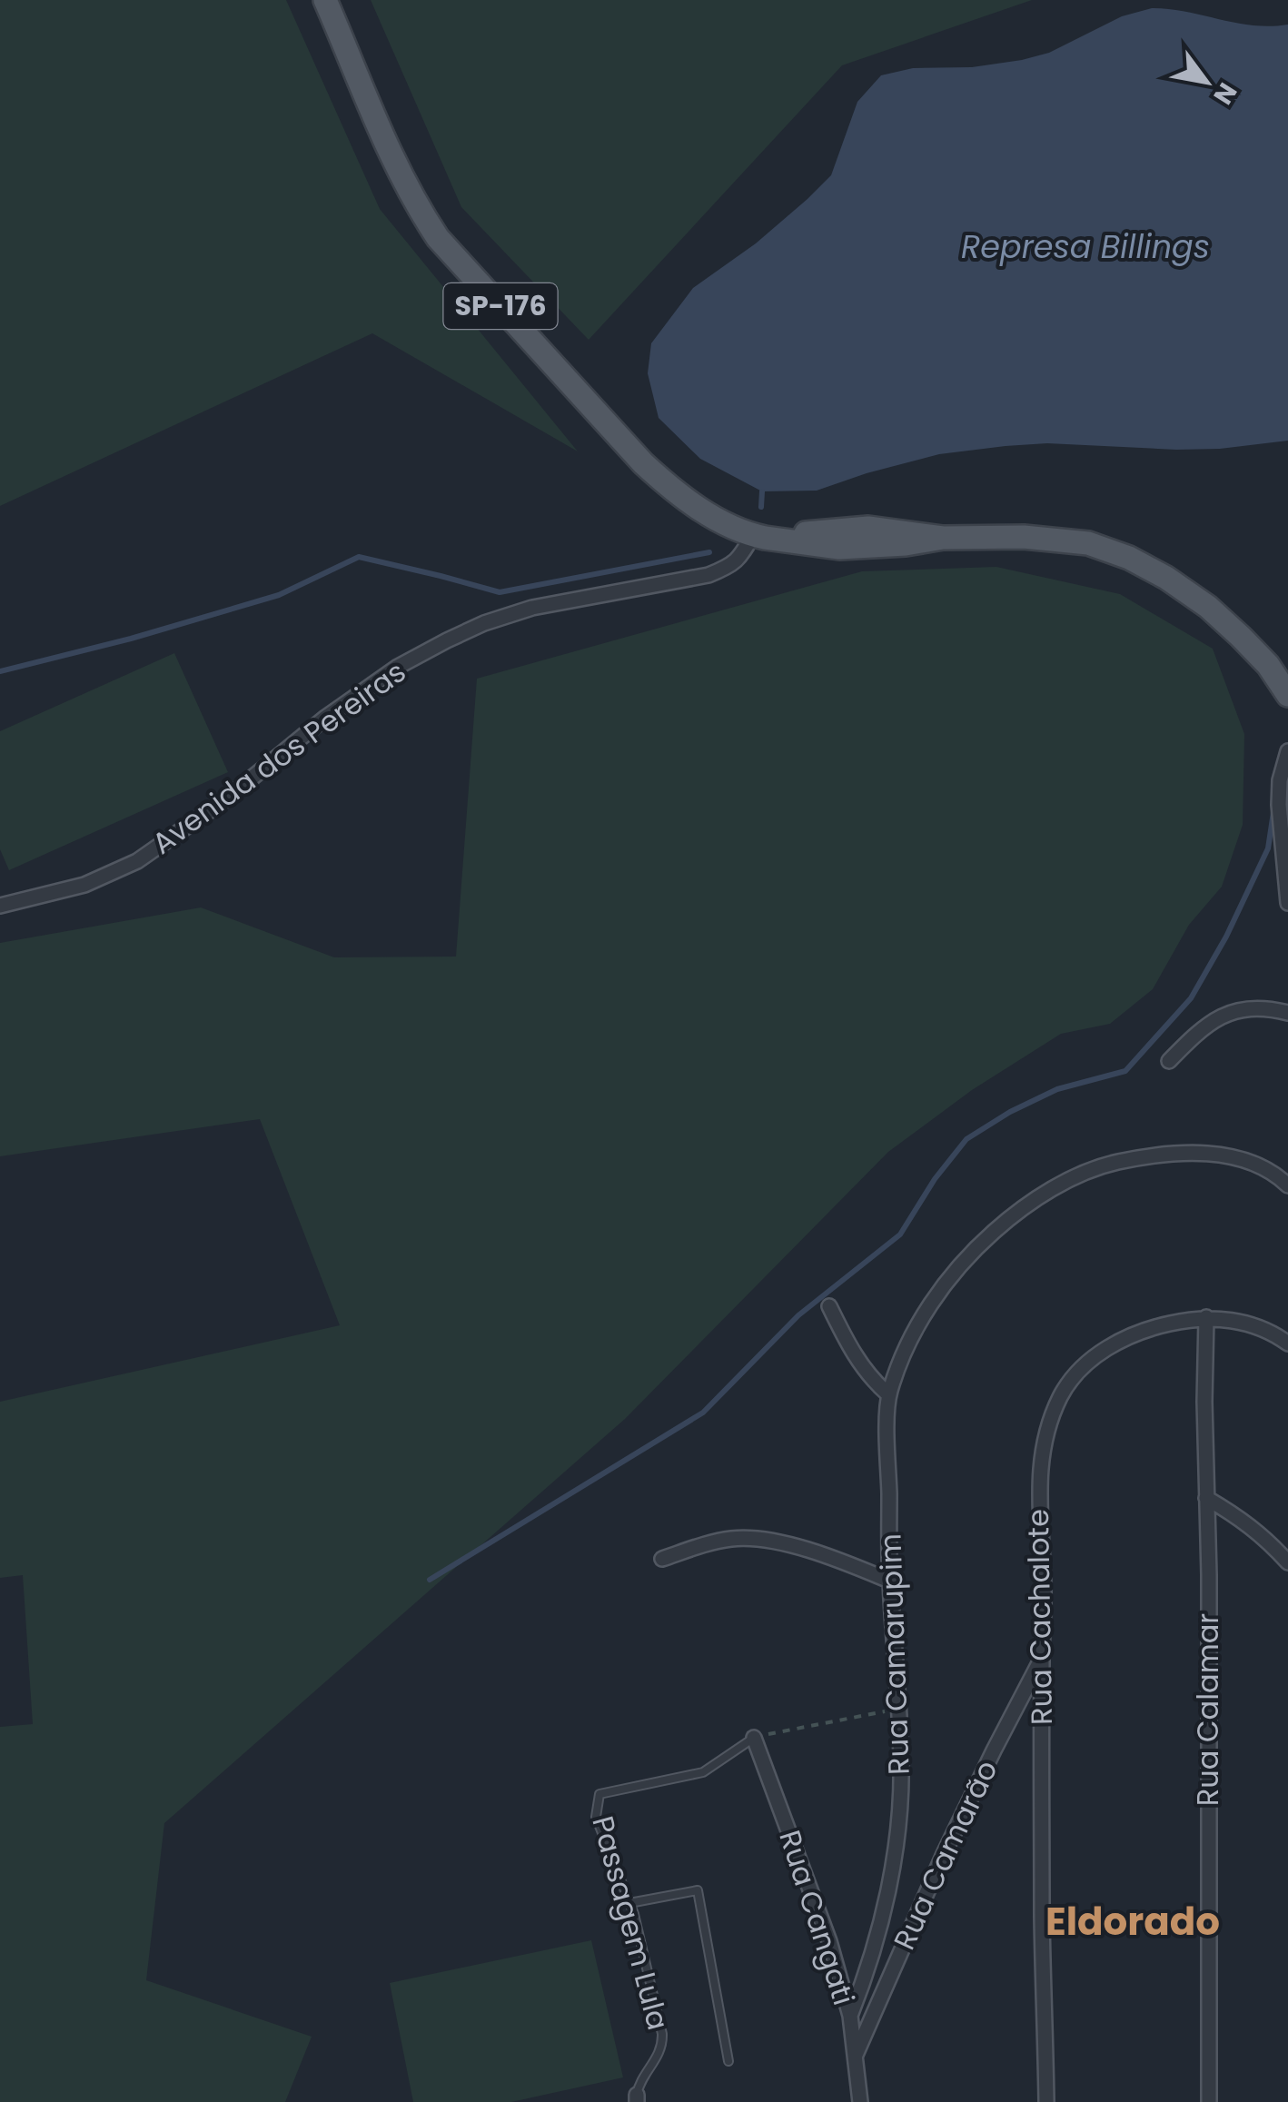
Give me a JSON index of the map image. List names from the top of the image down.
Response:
{
  "streets": {
    "main road": ["SP-176"],
    "street": [
      "Avenida dos Pereiras",
      "Rua Cachalote",
      "Rua Camarupim",
      "Rua Calamar",
      "Rua Camarão",
      "Rua Cangati"
    ],
    "lane": ["Passagem Lula"]
  },
  "crossings": [
    ["SP-176", "Avenida dos Pereiras"],
    ["Rua Cachalote", "Rua Calamar"],
    ["Rua Cachalote", "Rua Camarão"],
    ["Rua Camarupim", "Rua Cangati"],
    ["Rua Camarão", "Rua Cangati"],
    ["Rua Cangati", "Passagem Lula"]
  ],
  "districts": ["Eldorado"],
  "water": ["Represa Billings"],
  "north": "bottom right"
}
